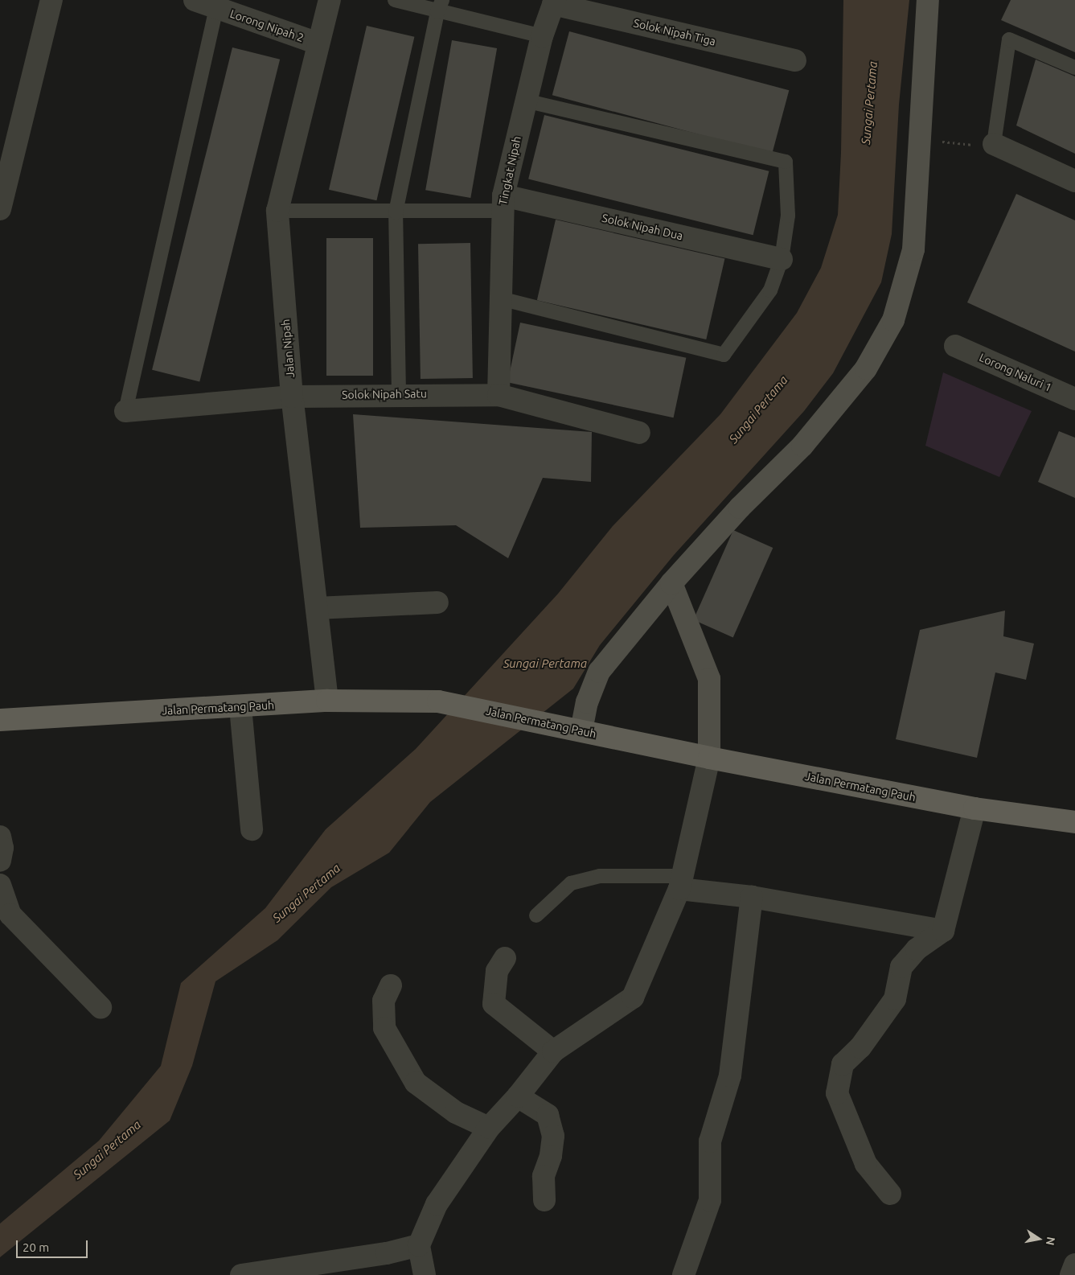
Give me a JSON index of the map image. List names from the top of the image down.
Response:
{
  "streets": {
    "main road": ["Jalan Permatang Pauh"],
    "street": [
      "Lorong Nipah 2",
      "Solok Nipah Tiga",
      "Tingkat Nipah",
      "Solok Nipah Dua",
      "Jalan Nipah",
      "Lorong Naluri 1",
      "Solok Nipah Satu"
    ]
  },
  "crossings": [
    ["Lorong Nipah 2", "Jalan Nipah"],
    ["Solok Nipah Tiga", "Tingkat Nipah"],
    ["Tingkat Nipah", "Solok Nipah Dua"],
    ["Tingkat Nipah", "Solok Nipah Satu"],
    ["Jalan Nipah", "Solok Nipah Satu"],
    ["Jalan Nipah", "Jalan Permatang Pauh"]
  ],
  "water": ["Sungai Pertama"],
  "scale_bar": "20 m",
  "north": "right"
}
